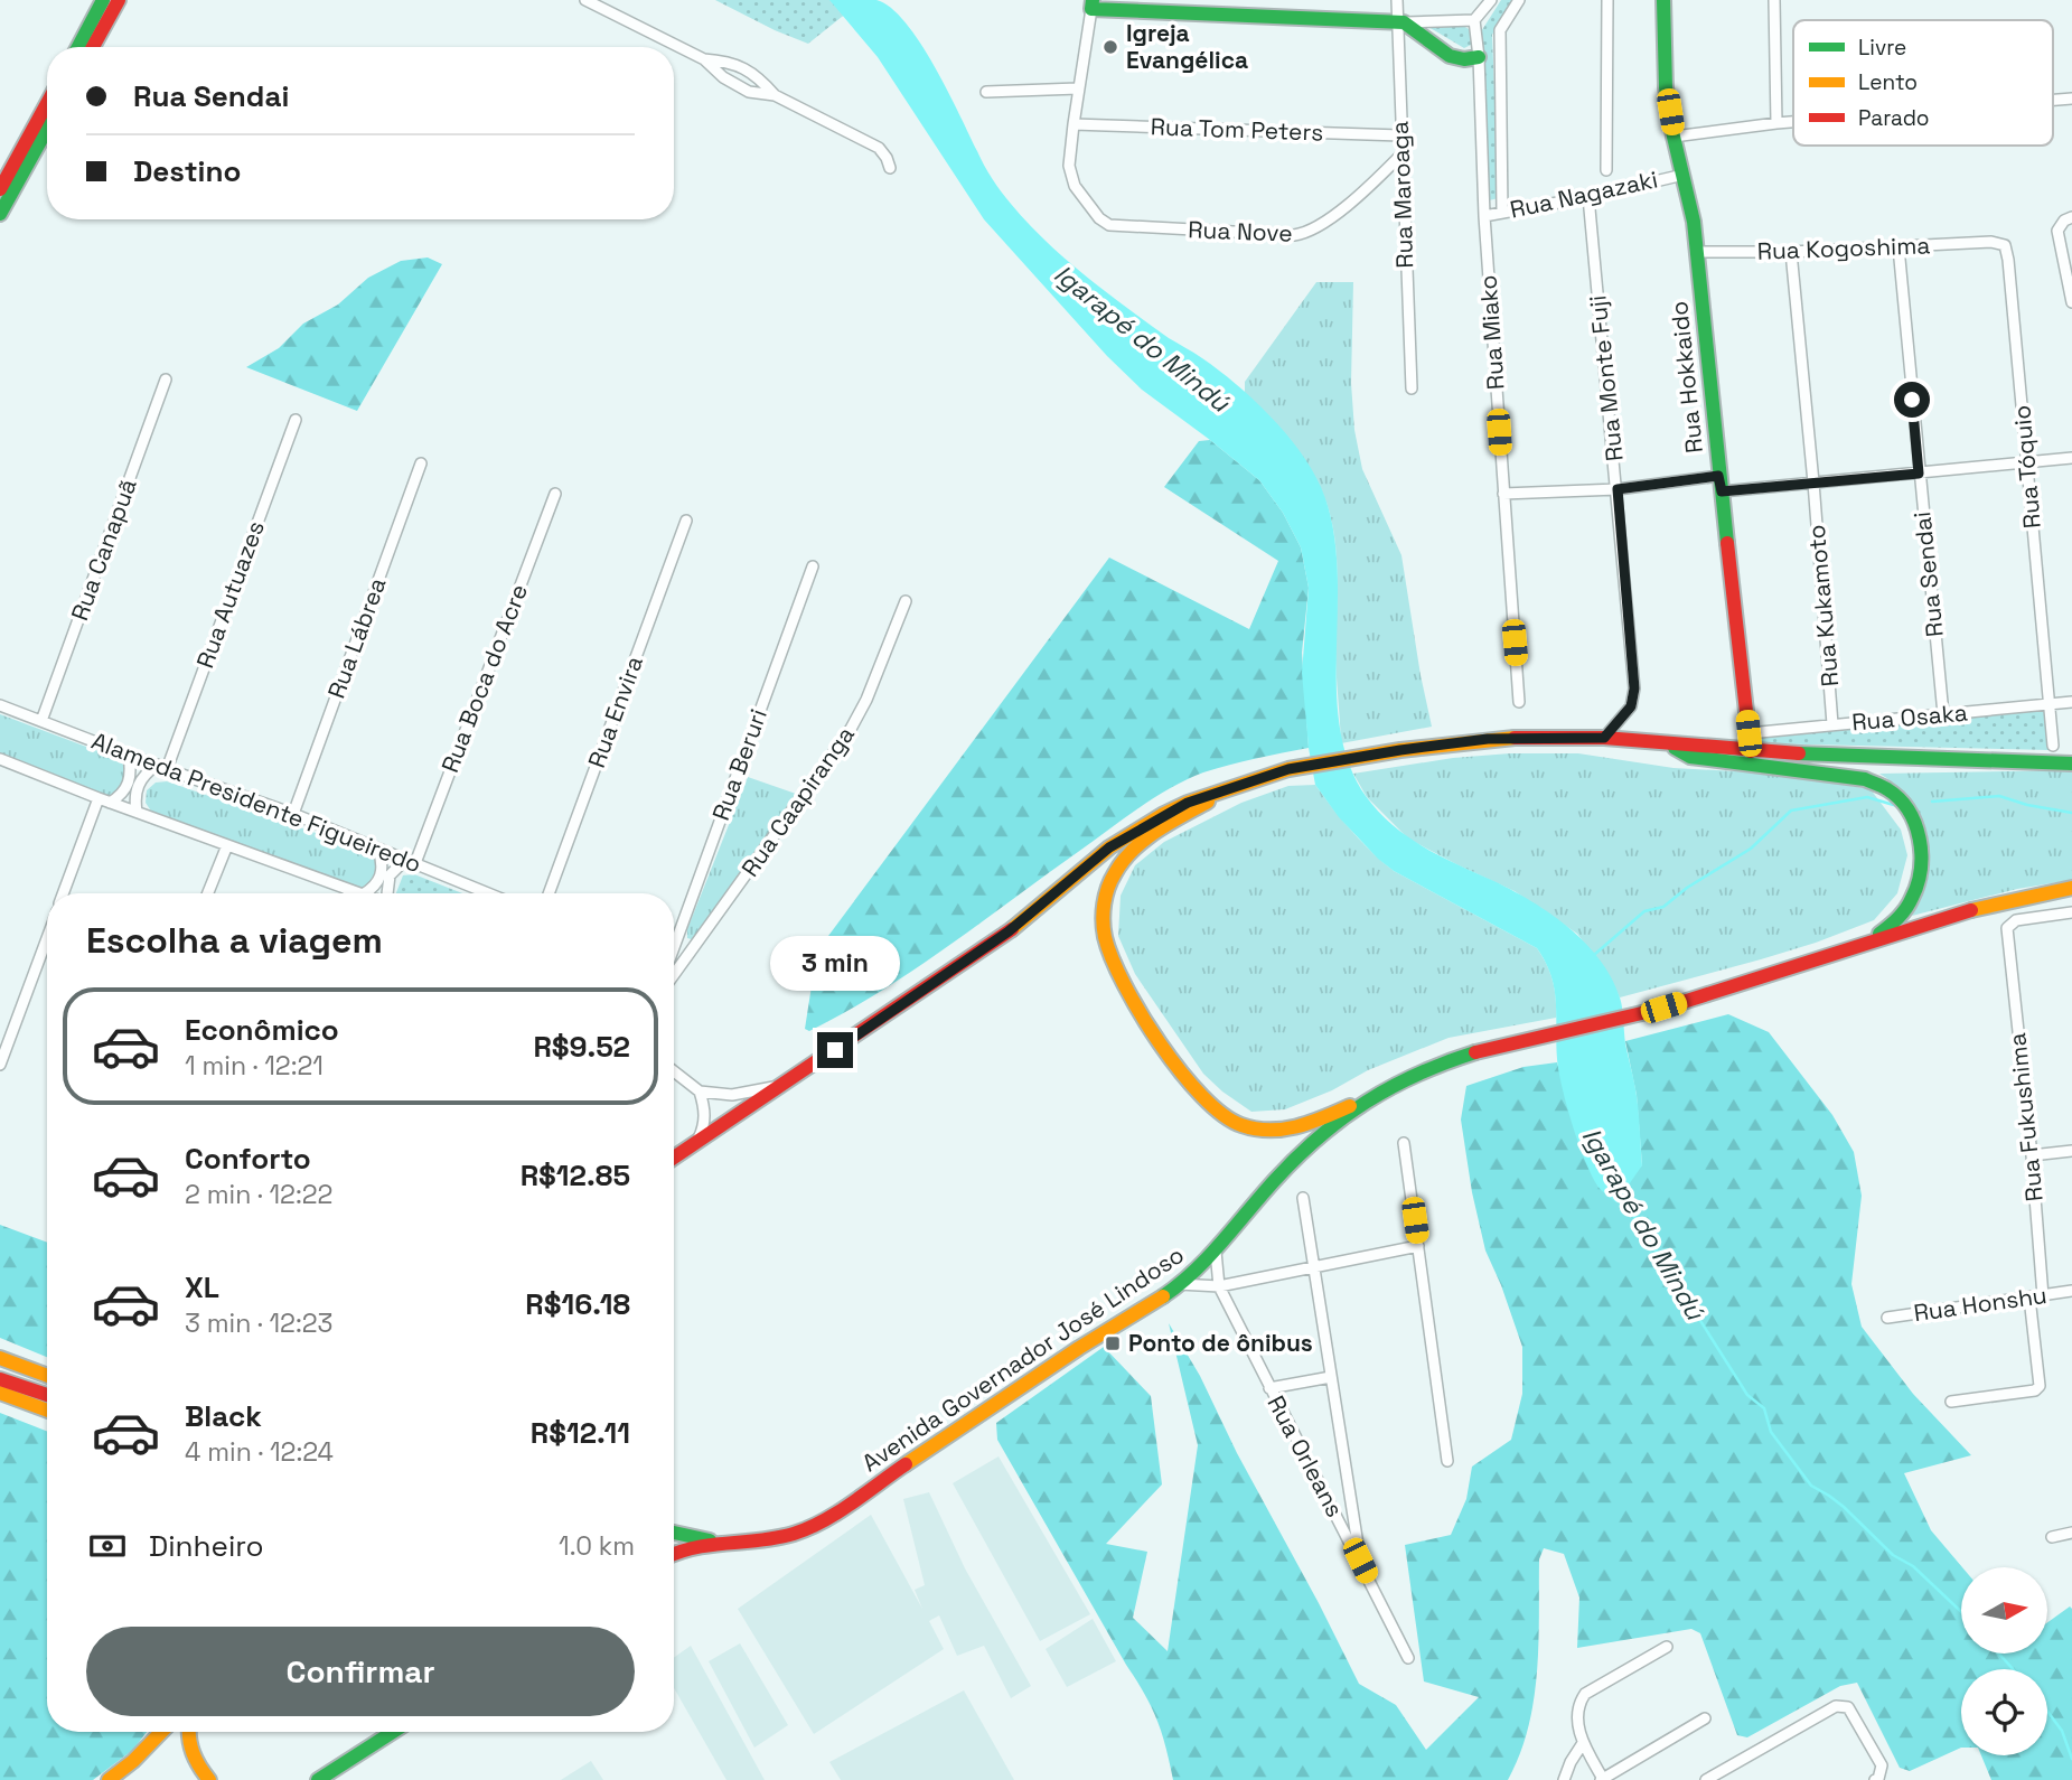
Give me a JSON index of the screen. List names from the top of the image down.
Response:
{
  "streets": {
    "main road": ["Rua Hokkaido", "Avenida Governador José Lindoso"],
    "street": [
      "Rua Tom Peters",
      "Rua Maroaga",
      "Rua Nagazaki",
      "Rua Nove",
      "Rua Kogoshima",
      "Rua Miako",
      "Rua Monte Fuji",
      "Rua Tóquio",
      "Rua Canapuã",
      "Rua Sendai",
      "Rua Autuazes",
      "Rua Kukamoto",
      "Rua Lábrea",
      "Rua Boca do Acre",
      "Rua Envira",
      "Rua Osaka",
      "Rua Beruri",
      "Rua Caapiranga",
      "Alameda Presidente Figueiredo",
      "Rua Fukushima",
      "Rua Honshu",
      "Rua Orleans"
    ]
  },
  "crossings": [
    ["Rua Tom Peters", "Rua Maroaga"],
    ["Rua Tom Peters", "Rua Nove"],
    ["Rua Maroaga", "Rua Nove"],
    ["Rua Nagazaki", "Rua Miako"],
    ["Rua Nagazaki", "Rua Hokkaido"],
    ["Rua Nagazaki", "Rua Monte Fuji"],
    ["Rua Kogoshima", "Rua Hokkaido"],
    ["Rua Kogoshima", "Rua Tóquio"],
    ["Rua Kogoshima", "Rua Sendai"],
    ["Rua Kogoshima", "Rua Kukamoto"],
    ["Rua Hokkaido", "Rua Osaka"],
    ["Rua Tóquio", "Rua Osaka"],
    ["Rua Canapuã", "Alameda Presidente Figueiredo"],
    ["Rua Sendai", "Rua Osaka"],
    ["Rua Autuazes", "Alameda Presidente Figueiredo"],
    ["Rua Kukamoto", "Rua Osaka"],
    ["Rua Lábrea", "Alameda Presidente Figueiredo"],
    ["Rua Boca do Acre", "Alameda Presidente Figueiredo"],
    ["Rua Fukushima", "Rua Honshu"],
    ["Avenida Governador José Lindoso", "Rua Orleans"]
  ],
  "water": ["Igarapé do Mindú"],
  "places": {
    "other": ["Igreja Evangélica"],
    "transit": ["Ponto de ônibus"]
  },
  "legend": ["Livre", "Lento", "Parado"],
  "north": "right",
  "page": {
    "banner": ["Rua Sendai", "Destino"],
    "heading": "Escolha a viagem",
    "bubble": "3 min",
    "list": [
      {
        "name": "Econômico",
        "note": "1 min · 12:21",
        "value": "R$9.52"
      },
      {
        "name": "Conforto",
        "note": "2 min · 12:22",
        "value": "R$12.85"
      },
      {
        "name": "XL",
        "note": "3 min · 12:23",
        "value": "R$16.18"
      },
      {
        "name": "Black",
        "note": "4 min · 12:24",
        "value": "R$12.11"
      }
    ],
    "pay": ["Dinheiro", "1.0 km"],
    "buttons": "Confirmar"
  }
}
